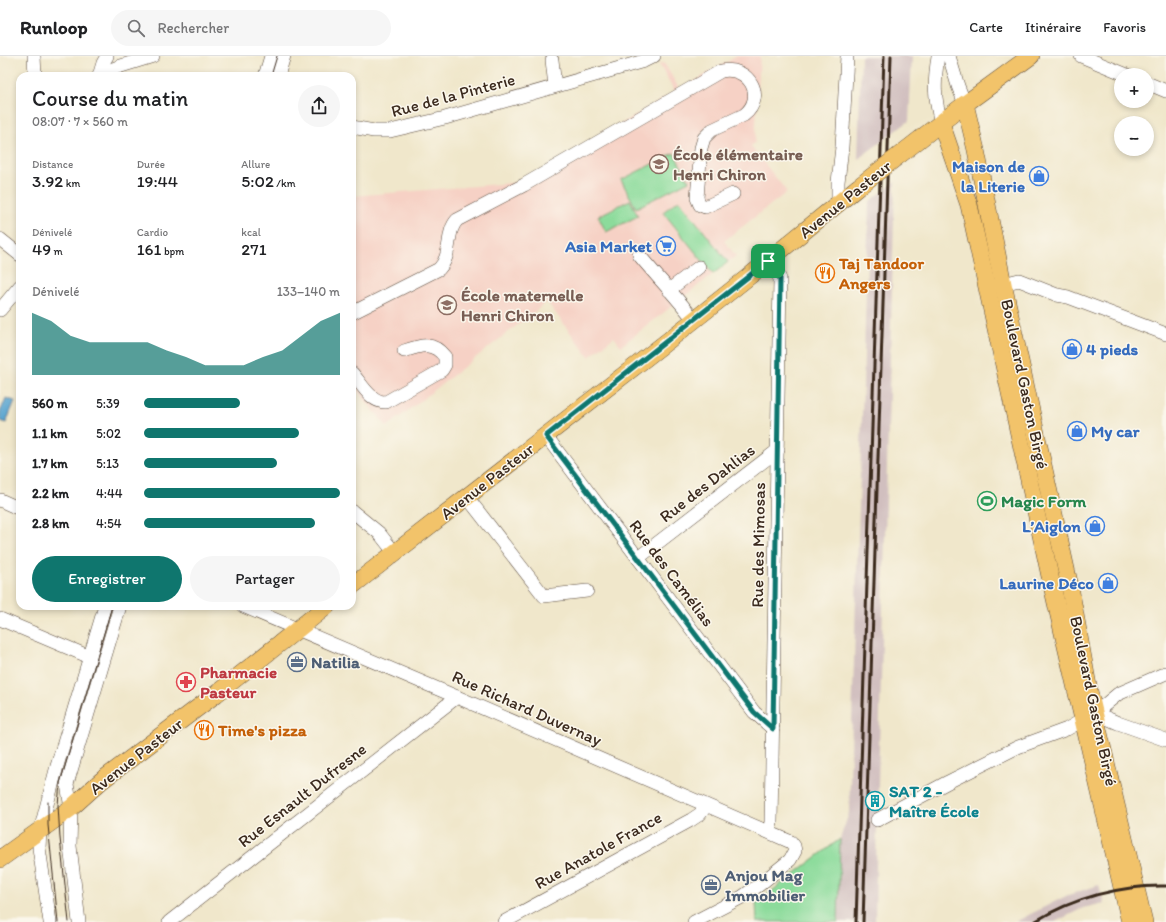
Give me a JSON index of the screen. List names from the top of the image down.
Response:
{
  "streets": {
    "main road": ["Avenue Pasteur", "Boulevard Gaston Birgé"],
    "street": [
      "Rue de la Pinterie",
      "Rue des Dahlias",
      "Rue des Mimosas",
      "Rue des Camélias",
      "Rue Richard Duvernay",
      "Rue Esnault Dufresne",
      "Rue Anatole France"
    ]
  },
  "crossings": [
    ["Avenue Pasteur", "Boulevard Gaston Birgé"],
    ["Avenue Pasteur", "Rue des Mimosas"],
    ["Avenue Pasteur", "Rue des Camélias"],
    ["Avenue Pasteur", "Rue Richard Duvernay"],
    ["Rue des Dahlias", "Rue des Mimosas"],
    ["Rue des Dahlias", "Rue des Camélias"],
    ["Rue des Mimosas", "Rue des Camélias"],
    ["Rue des Mimosas", "Rue Richard Duvernay"],
    ["Rue Richard Duvernay", "Rue Esnault Dufresne"],
    ["Rue Richard Duvernay", "Rue Anatole France"]
  ],
  "places": {
    "school or university": ["École élémentaire Henri Chiron", "École maternelle Henri Chiron"],
    "shop": [
      "Maison de la Literie",
      "4 pieds",
      "My car",
      "L’Aiglon",
      "Laurine Déco"
    ],
    "supermarket": ["Asia Market"],
    "restaurant": ["Taj Tandoor Angers", "Time's pizza"],
    "sports": ["Magic Form"],
    "office": ["Natilia", "Anjou Mag Immobilier"],
    "pharmacy": ["Pharmacie Pasteur"],
    "building": ["SAT 2 - Maître École"]
  },
  "page": {
    "header": "Runloop",
    "search": "Rechercher",
    "nav": ["Carte", "Itinéraire", "Favoris"],
    "map_buttons": ["+", "−"],
    "heading": ["Course du matin", "08:07 · 7 × 560 m"],
    "stats": [
      ["Distance", "3.92 km"],
      ["Durée", "19:44"],
      ["Allure", "5:02 /km"],
      ["Dénivelé", "49 m"],
      ["Cardio", "161 bpm"],
      ["kcal", "271"]
    ],
    "chart": ["Dénivelé", "133–140 m"],
    "list": [
      {
        "name": "560 m",
        "note": "5:39"
      },
      {
        "name": "1.1 km",
        "note": "5:02"
      },
      {
        "name": "1.7 km",
        "note": "5:13"
      },
      {
        "name": "2.2 km",
        "note": "4:44"
      },
      {
        "name": "2.8 km",
        "note": "4:54"
      }
    ],
    "buttons": ["Enregistrer", "Partager"]
  }
}
